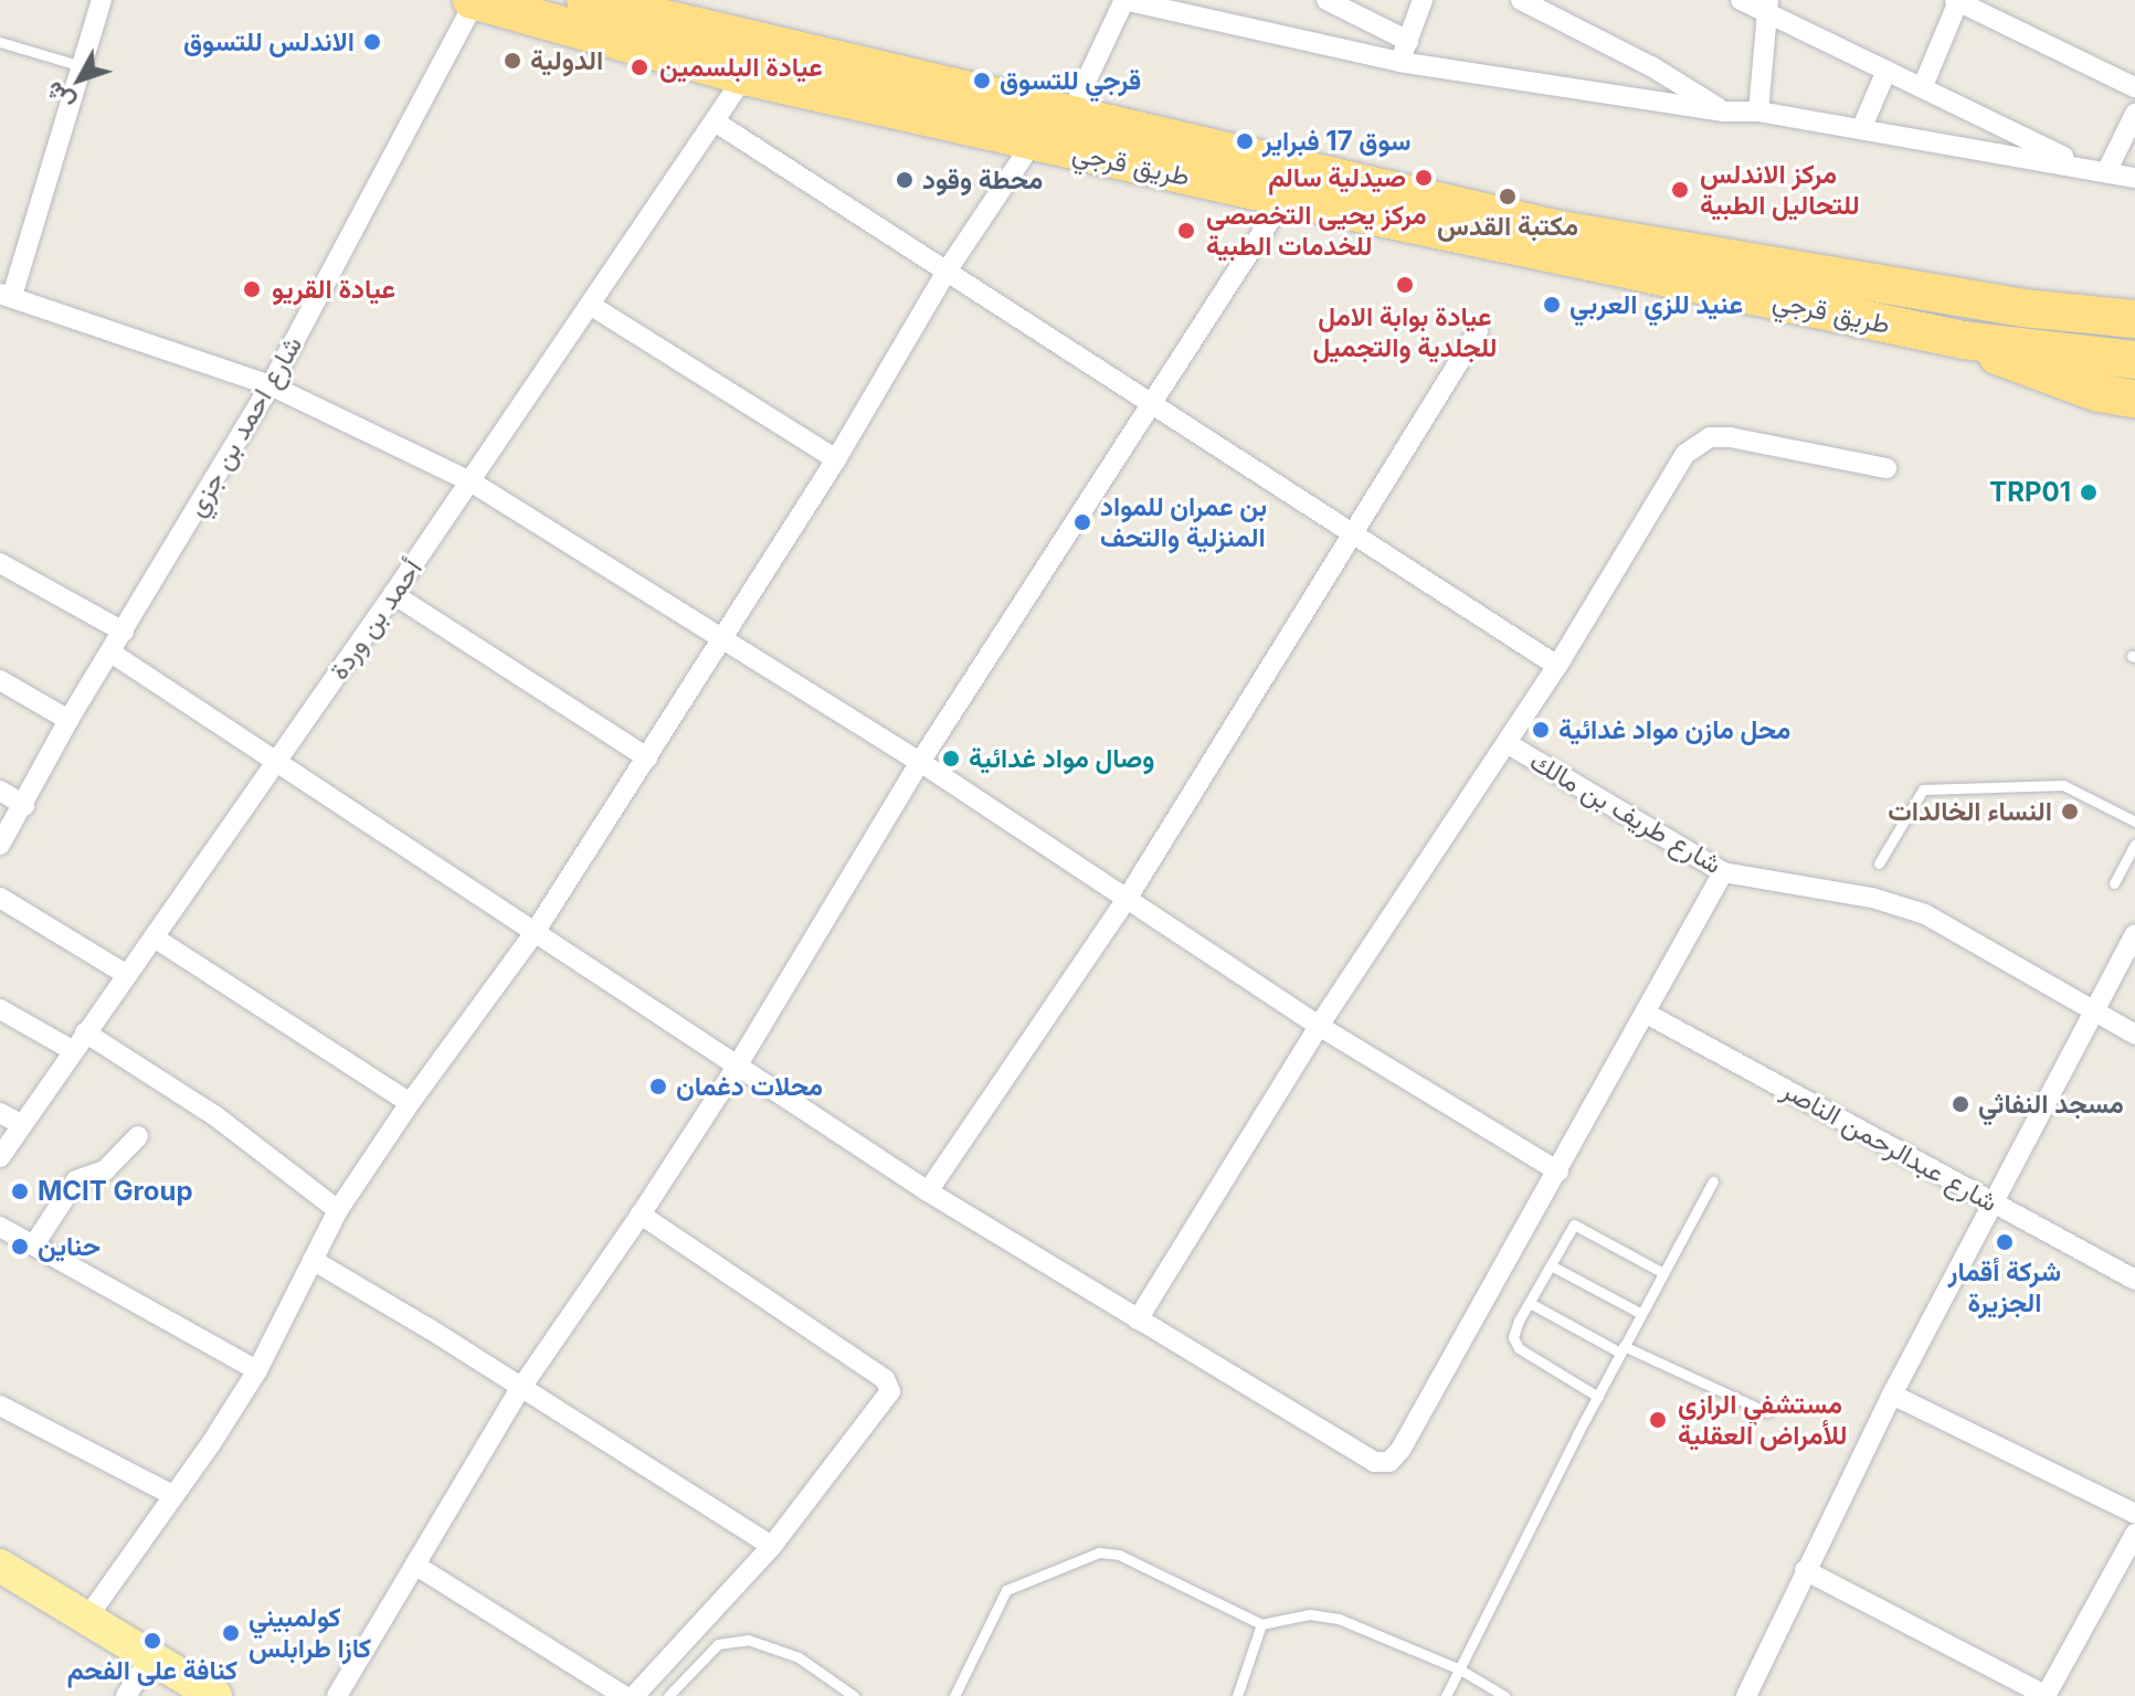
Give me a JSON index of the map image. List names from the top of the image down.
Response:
{
  "streets": {
    "highway": ["طريق قرجي"],
    "street": [
      "شارع احمد بن جزي",
      "أحمد بن وردة",
      "شارع طريف بن مالك",
      "شارع عبدالرحمن الناصر"
    ]
  },
  "crossings": [
    ["طريق قرجي", "شارع احمد بن جزي"],
    ["طريق قرجي", "أحمد بن وردة"]
  ],
  "places": [
    "الاندلس للتسوق",
    "الدولية",
    "عيادة البلسمين",
    "قرجي للتسوق",
    "سوق 17 فبراير",
    "صيدلية سالم",
    "محطة وقود",
    "مركز الاندلس للتحاليل الطبية",
    "مكتبة القدس",
    "مركز يحيى التخصصي للخدمات الطبية",
    "عيادة بوابة الامل للجلدية والتجميل",
    "عيادة القريو",
    "عنيد للزي العربي",
    "TRP01",
    "بن عمران للمواد المنزلية والتحف",
    "محل مازن مواد غدائية",
    "وصال مواد غدائية",
    "النساء الخالدات",
    "محلات دغمان",
    "مسجد النفاثي",
    "MCIT Group",
    "شركة أقمار الجزيرة",
    "حناين",
    "مستشفي الرازي للأمراض العقلية",
    "كولمبيني كازا طرابلس",
    "كنافة على الفحم"
  ],
  "north": "bottom left"
}
